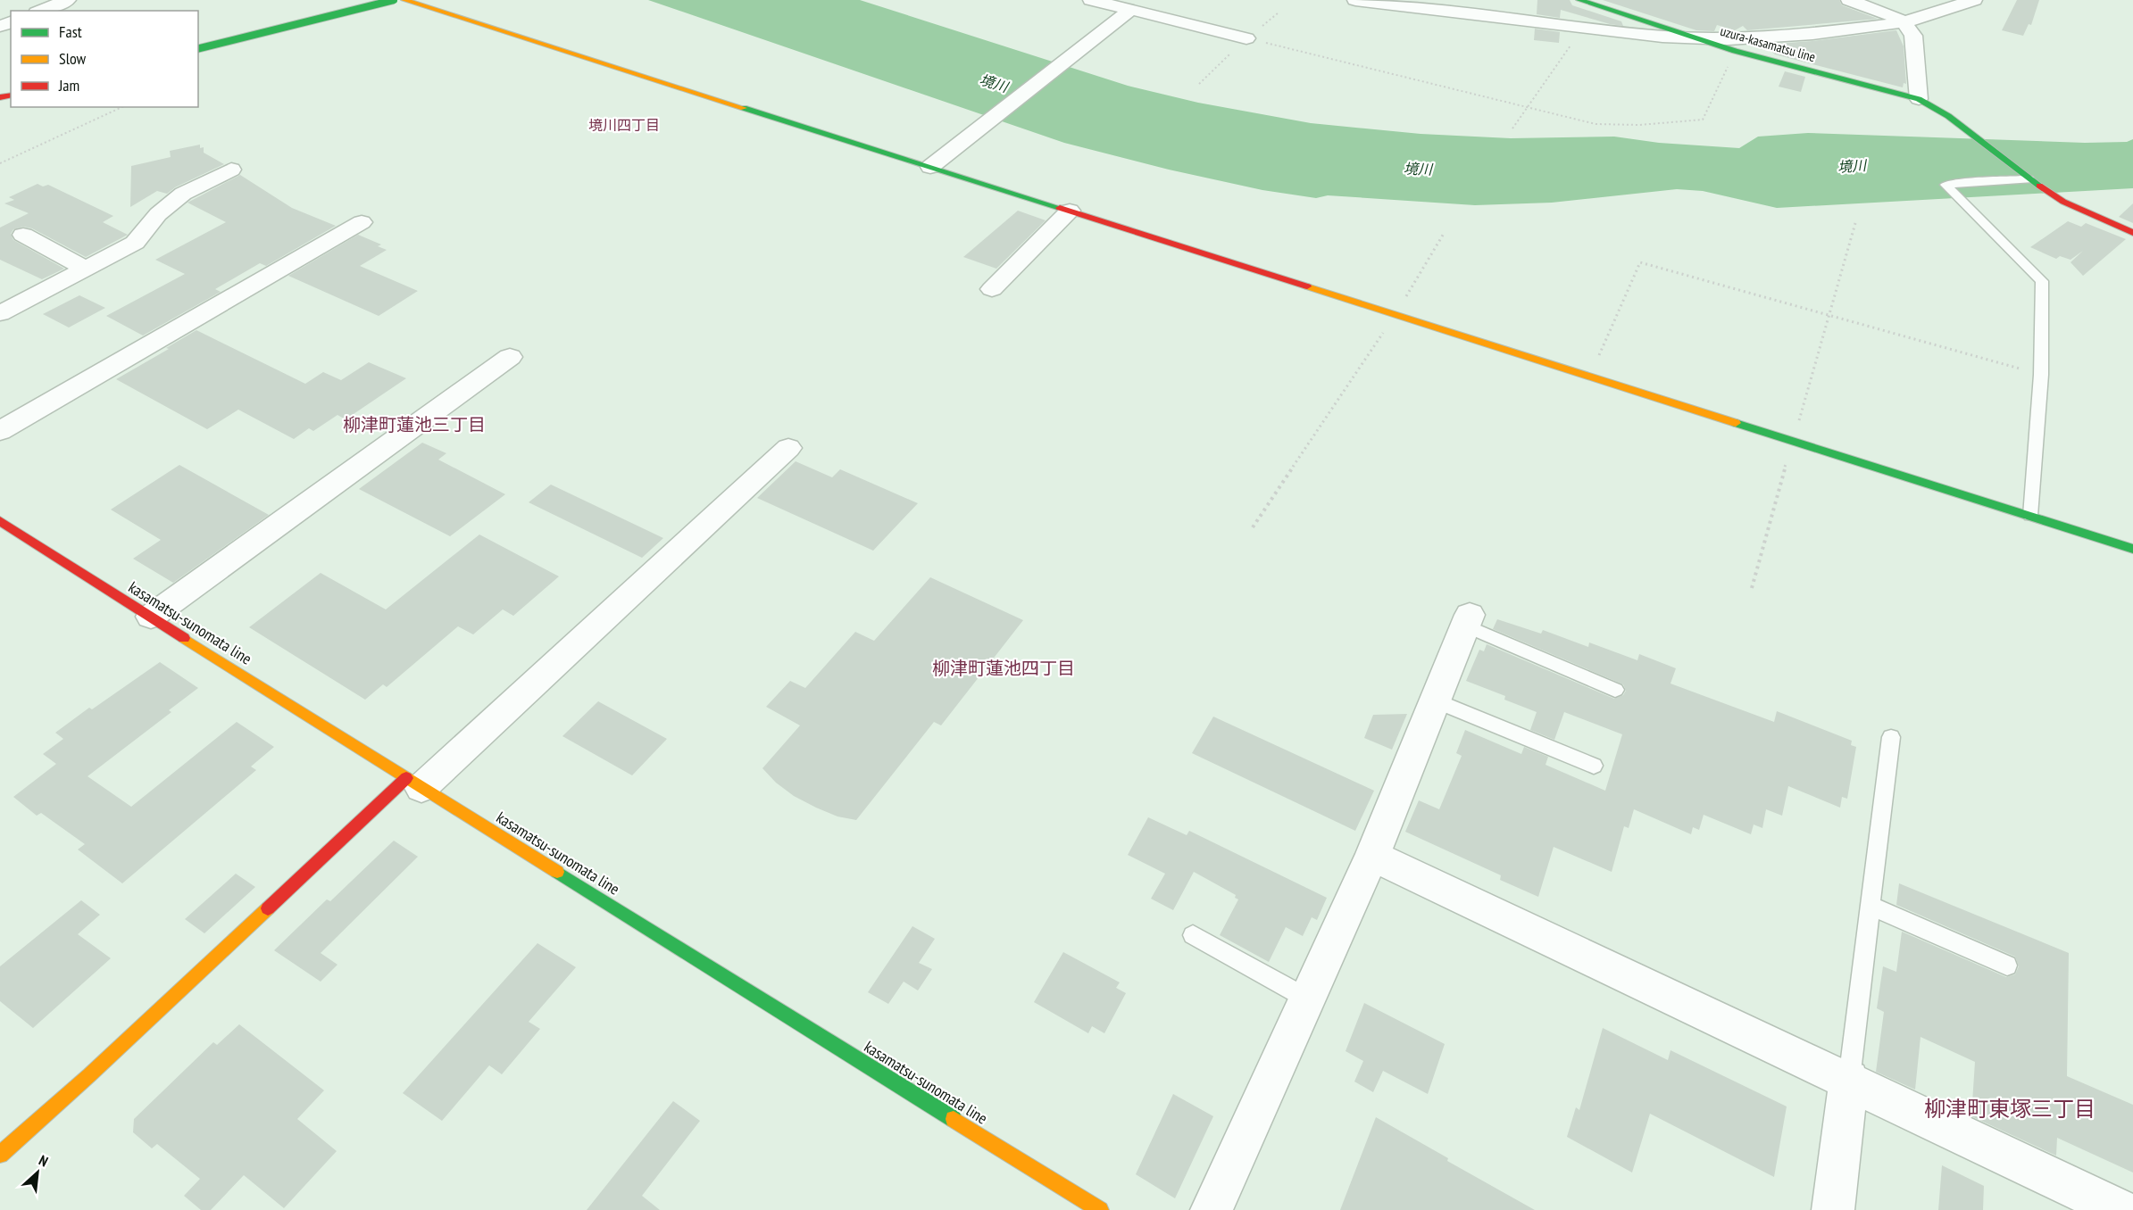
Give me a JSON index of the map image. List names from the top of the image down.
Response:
{
  "streets": {
    "street": ["uzura-kasamatsu line", "kasamatsu-sunomata line"]
  },
  "districts": [
    "境川四丁目",
    "柳津町蓮池三丁目",
    "柳津町蓮池四丁目",
    "柳津町東塚三丁目"
  ],
  "water": ["境川"],
  "legend": ["Fast", "Slow", "Jam"],
  "north": "top right"
}
